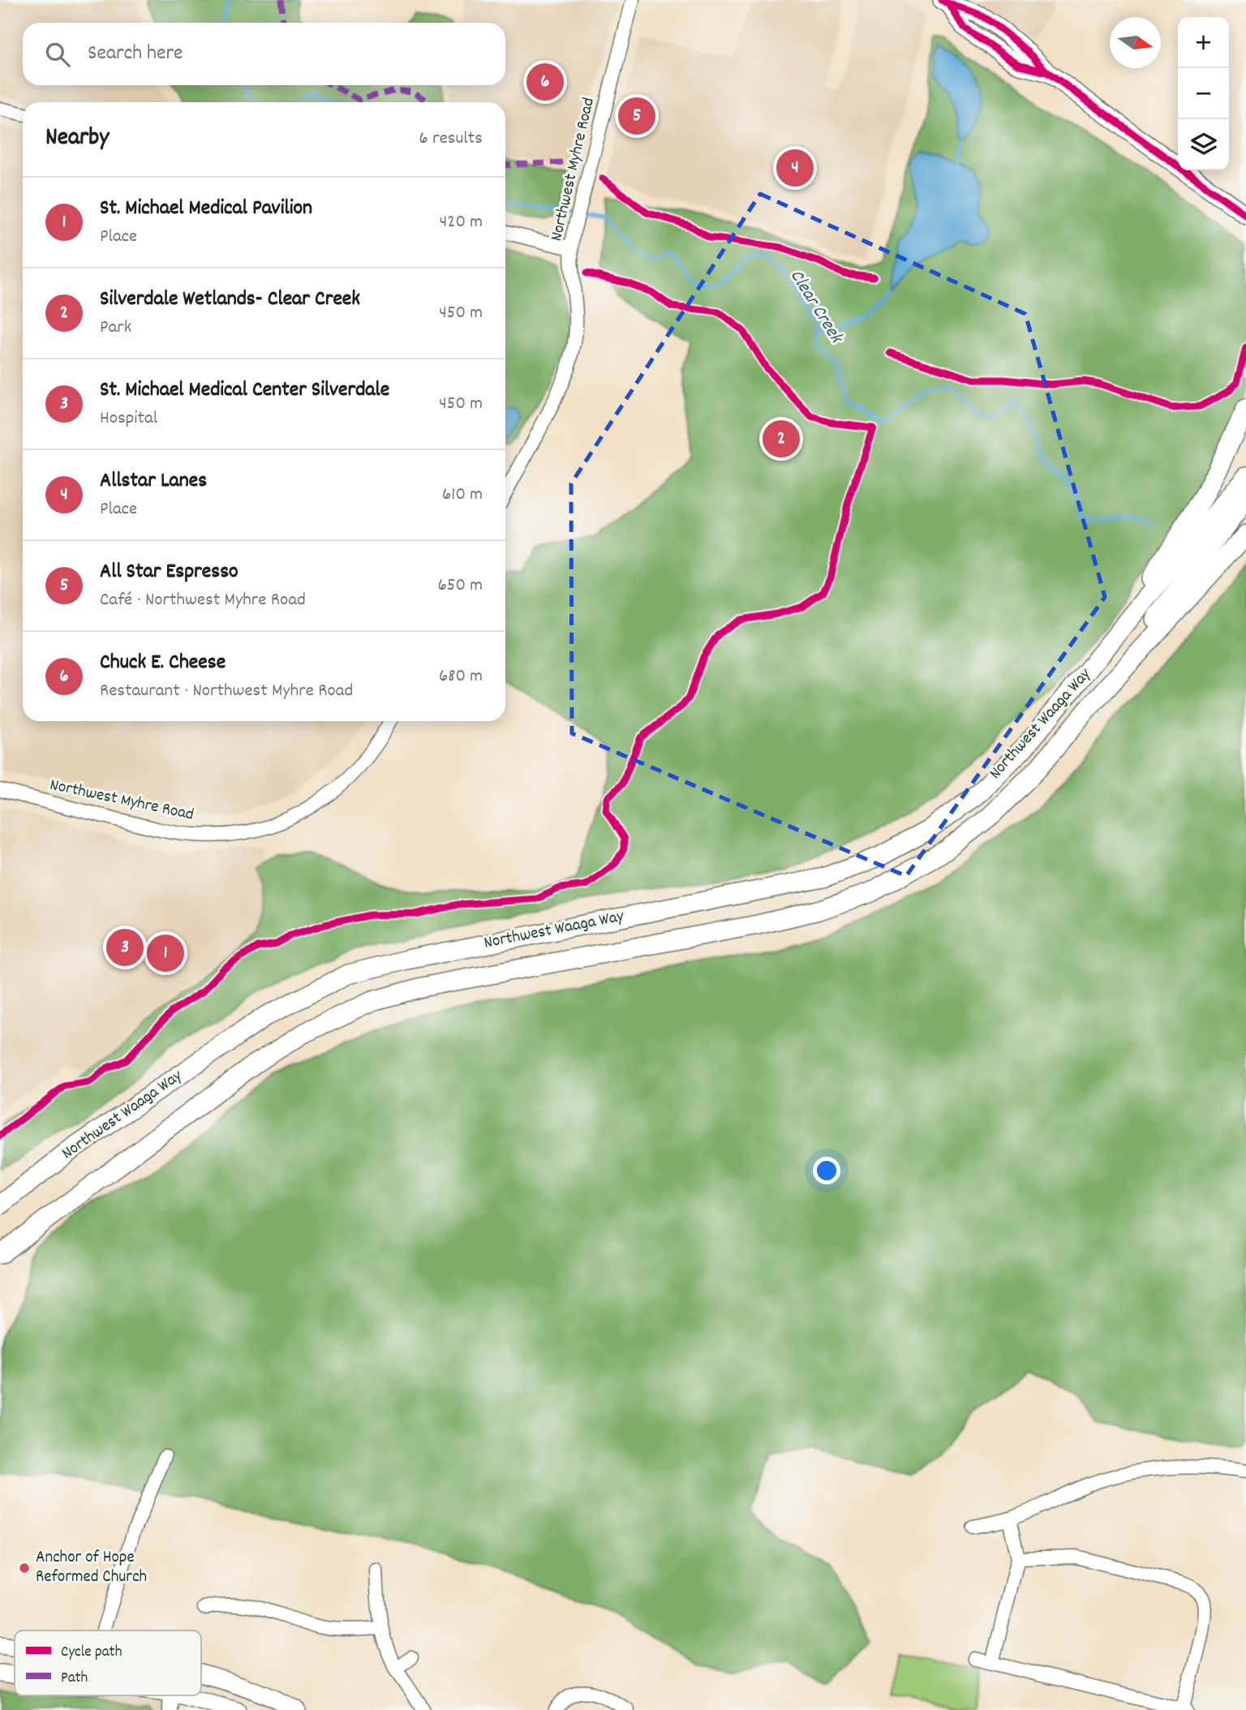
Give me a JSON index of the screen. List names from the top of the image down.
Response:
{
  "streets": {
    "highway": ["Northwest Waaga Way"],
    "street": ["Northwest Myhre Road"]
  },
  "water": ["Clear Creek"],
  "places": ["Anchor of Hope Reformed Church"],
  "legend": ["Cycle path", "Path"],
  "north": "right",
  "page": {
    "map_buttons": ["+", "−"],
    "search": "Search here",
    "pins": [
      "6",
      "5",
      "4",
      "2",
      "3",
      "1"
    ],
    "heading": ["Nearby", "6 results"],
    "list": [
      {
        "mark": "1",
        "name": "St. Michael Medical Pavilion",
        "note": "Place",
        "value": "420 m"
      },
      {
        "mark": "2",
        "name": "Silverdale Wetlands- Clear Creek",
        "note": "Park",
        "value": "450 m"
      },
      {
        "mark": "3",
        "name": "St. Michael Medical Center Silverdale",
        "note": "Hospital",
        "value": "450 m"
      },
      {
        "mark": "4",
        "name": "Allstar Lanes",
        "note": "Place",
        "value": "610 m"
      },
      {
        "mark": "5",
        "name": "All Star Espresso",
        "note": "Café · Northwest Myhre Road",
        "value": "650 m"
      },
      {
        "mark": "6",
        "name": "Chuck E. Cheese",
        "note": "Restaurant · Northwest Myhre Road",
        "value": "680 m"
      }
    ]
  }
}
